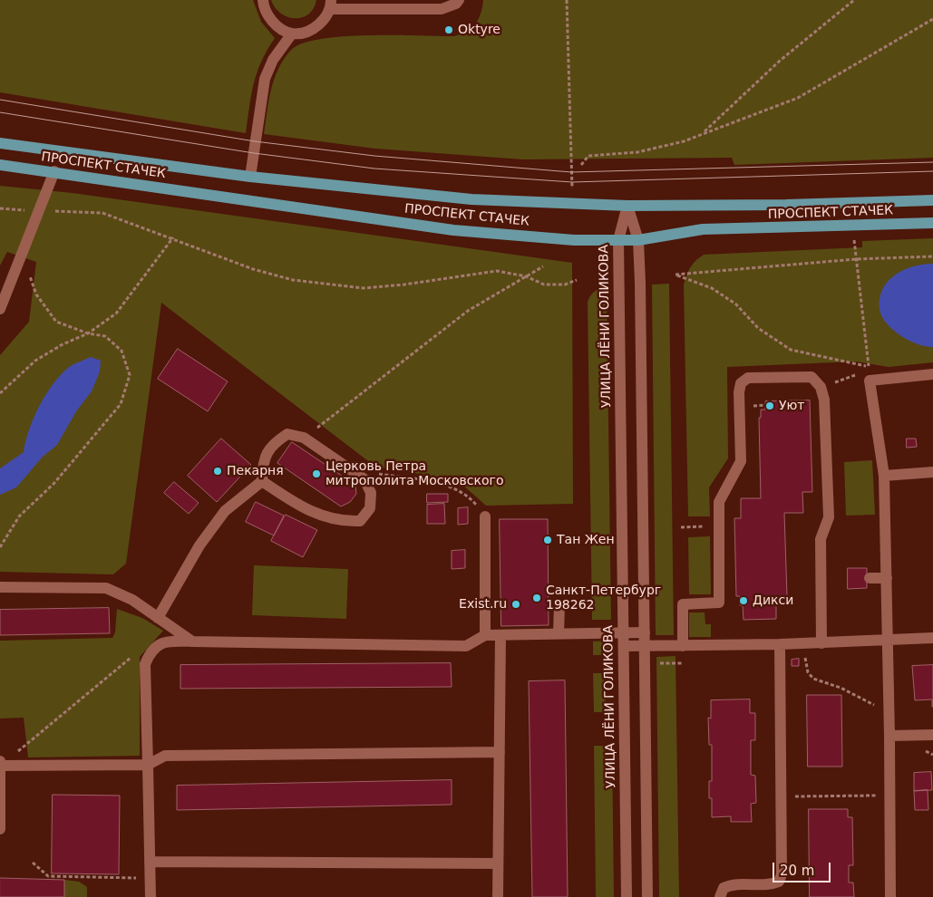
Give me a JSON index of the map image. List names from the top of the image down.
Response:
{
  "streets": {
    "main road": ["ПРОСПЕКТ СТАЧЕК"],
    "street": ["УЛИЦА ЛЁНИ ГОЛИКОВА"]
  },
  "crossings": [
    ["ПРОСПЕКТ СТАЧЕК", "УЛИЦА ЛЁНИ ГОЛИКОВА"]
  ],
  "places": [
    "Oktyre",
    "Уют",
    "Пекарня",
    "Церковь Петра митрополита Московского",
    "Тан Жен",
    "Санкт-Петербург 198262",
    "Дикси",
    "Exist.ru"
  ],
  "scale_bar": "20 m"
}
